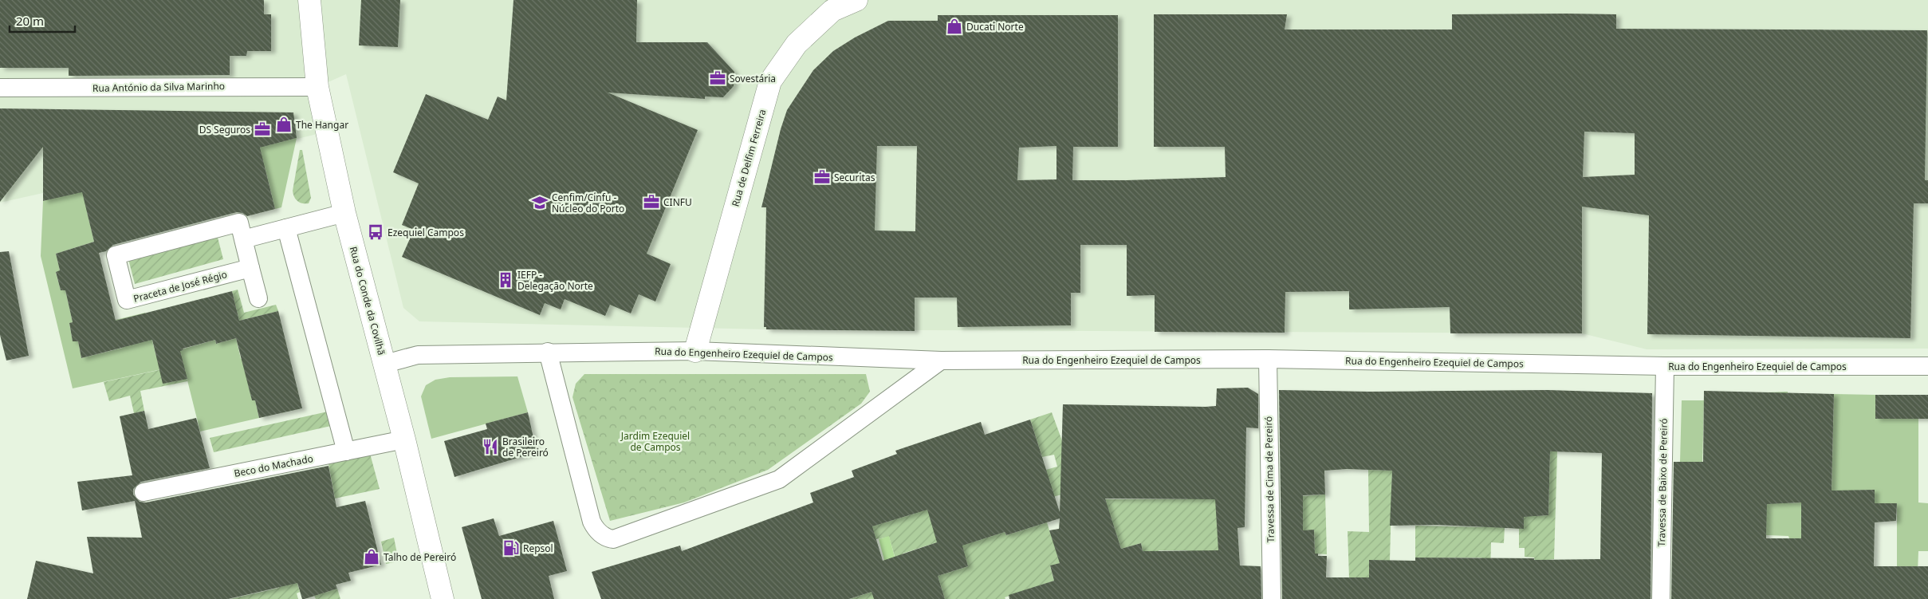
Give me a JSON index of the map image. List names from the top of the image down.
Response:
{
  "streets": {
    "main road": ["Rua de Delfim Ferreira", "Rua do Conde da Covilhã"],
    "street": [
      "Rua António da Silva Marinho",
      "Praceta de José Régio",
      "Rua do Engenheiro Ezequiel de Campos",
      "Beco do Machado",
      "Travessa de Cima de Pereiró",
      "Travessa de Baixo de Pereiró"
    ]
  },
  "crossings": [
    ["Rua António da Silva Marinho", "Rua do Conde da Covilhã"],
    ["Rua de Delfim Ferreira", "Rua do Engenheiro Ezequiel de Campos"],
    ["Rua do Conde da Covilhã", "Rua do Engenheiro Ezequiel de Campos"],
    ["Rua do Conde da Covilhã", "Beco do Machado"],
    ["Rua do Engenheiro Ezequiel de Campos", "Travessa de Cima de Pereiró"],
    ["Rua do Engenheiro Ezequiel de Campos", "Travessa de Baixo de Pereiró"]
  ],
  "parks": ["Jardim Ezequiel de Campos"],
  "places": {
    "shop": ["Ducati Norte", "The Hangar", "Talho de Pereiró"],
    "office": [
      "Sovestária",
      "DS Seguros",
      "Securitas",
      "CINFU"
    ],
    "school or university": ["Cenfim/Cinfu - Núcleo do Porto"],
    "bus stop": ["Ezequiel Campos"],
    "building": ["IEFP - Delegação Norte"],
    "restaurant": ["Brasileiro de Pereiró"],
    "fuel station": ["Repsol"]
  },
  "scale_bar": "20 m"
}
